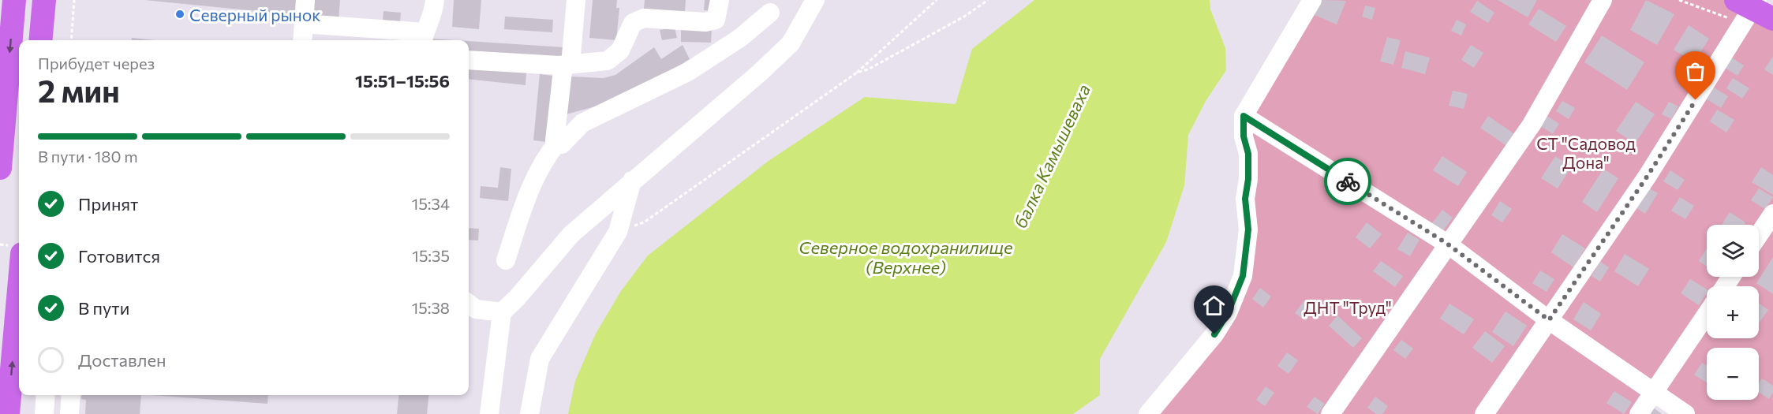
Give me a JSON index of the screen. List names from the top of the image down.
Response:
{
  "water": ["балка Камышеваха", "Северное водохранилище (Верхнее)"],
  "parks": ["СТ \"Садовод Дона\"", "ДНТ \"Труд\""],
  "places": ["Северный рынок"],
  "page": {
    "heading": ["2 мин", "Прибудет через", "15:51–15:56"],
    "bar": "В пути · 180 m",
    "list": [
      ["Принят", "15:34"],
      ["Готовится", "15:35"],
      ["В пути", "15:38"],
      "Доставлен"
    ],
    "map_buttons": ["+", "−"]
  }
}
